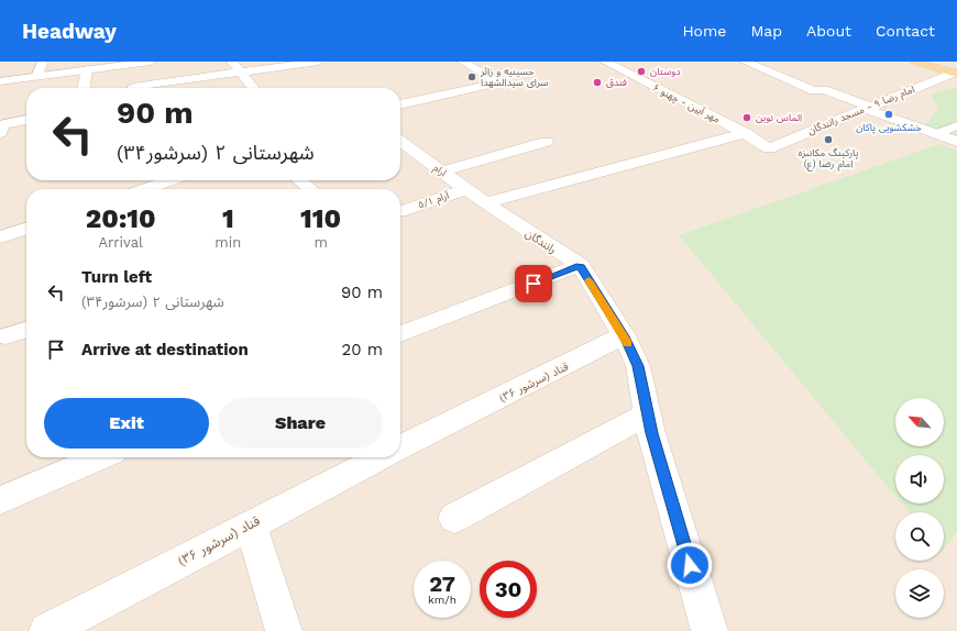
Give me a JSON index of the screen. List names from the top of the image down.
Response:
{
  "streets": {
    "street": [
      "مهر آیین - چهنو ۶",
      "امام رضا ۹ - مسجد رانندگان",
      "ارام",
      "آرام ۵/۱",
      "رانندگان",
      "قناد (سرشور ۳۶)"
    ]
  },
  "crossings": [
    ["مهر آیین - چهنو ۶", "امام رضا ۹ - مسجد رانندگان"],
    ["مهر آیین - چهنو ۶", "آرام ۵/۱"],
    ["ارام", "آرام ۵/۱"],
    ["ارام", "رانندگان"],
    ["آرام ۵/۱", "رانندگان"],
    ["رانندگان", "قناد (سرشور ۳۶)"]
  ],
  "places": [
    "دوستان",
    "حسینیه و زائر سرای سیدالشهدا",
    "فندق",
    "خشکشویی پاکان",
    "الماس نوين",
    "پارکینگ مکانیزه امام رضا (ع)"
  ],
  "north": "top left",
  "page": {
    "header": "Headway",
    "nav": [
      "Home",
      "Map",
      "About",
      "Contact"
    ],
    "turn": ["90 m", "شهرستانی ۲ (سرشور۳۴)"],
    "eta": [
      "20:10",
      "Arrival",
      "1",
      "min",
      "110",
      "m"
    ],
    "list": [
      {
        "name": "Turn left",
        "note": "شهرستانی ۲ (سرشور۳۴)",
        "value": "90 m"
      },
      {
        "name": "Arrive at destination",
        "value": "20 m"
      }
    ],
    "buttons": ["Exit", "Share"],
    "speed": "27 km/h",
    "limit": "30"
  }
}
